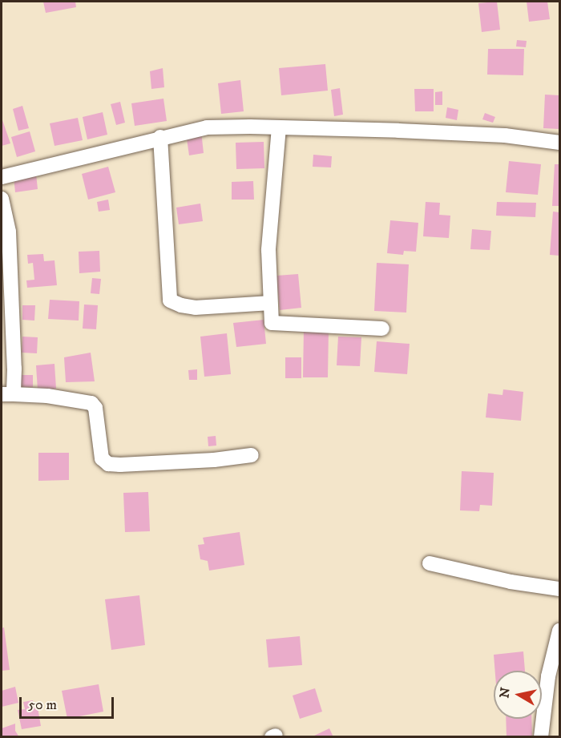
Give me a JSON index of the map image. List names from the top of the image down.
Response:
{
  "scale_bar": "50 m",
  "north": "left"
}
